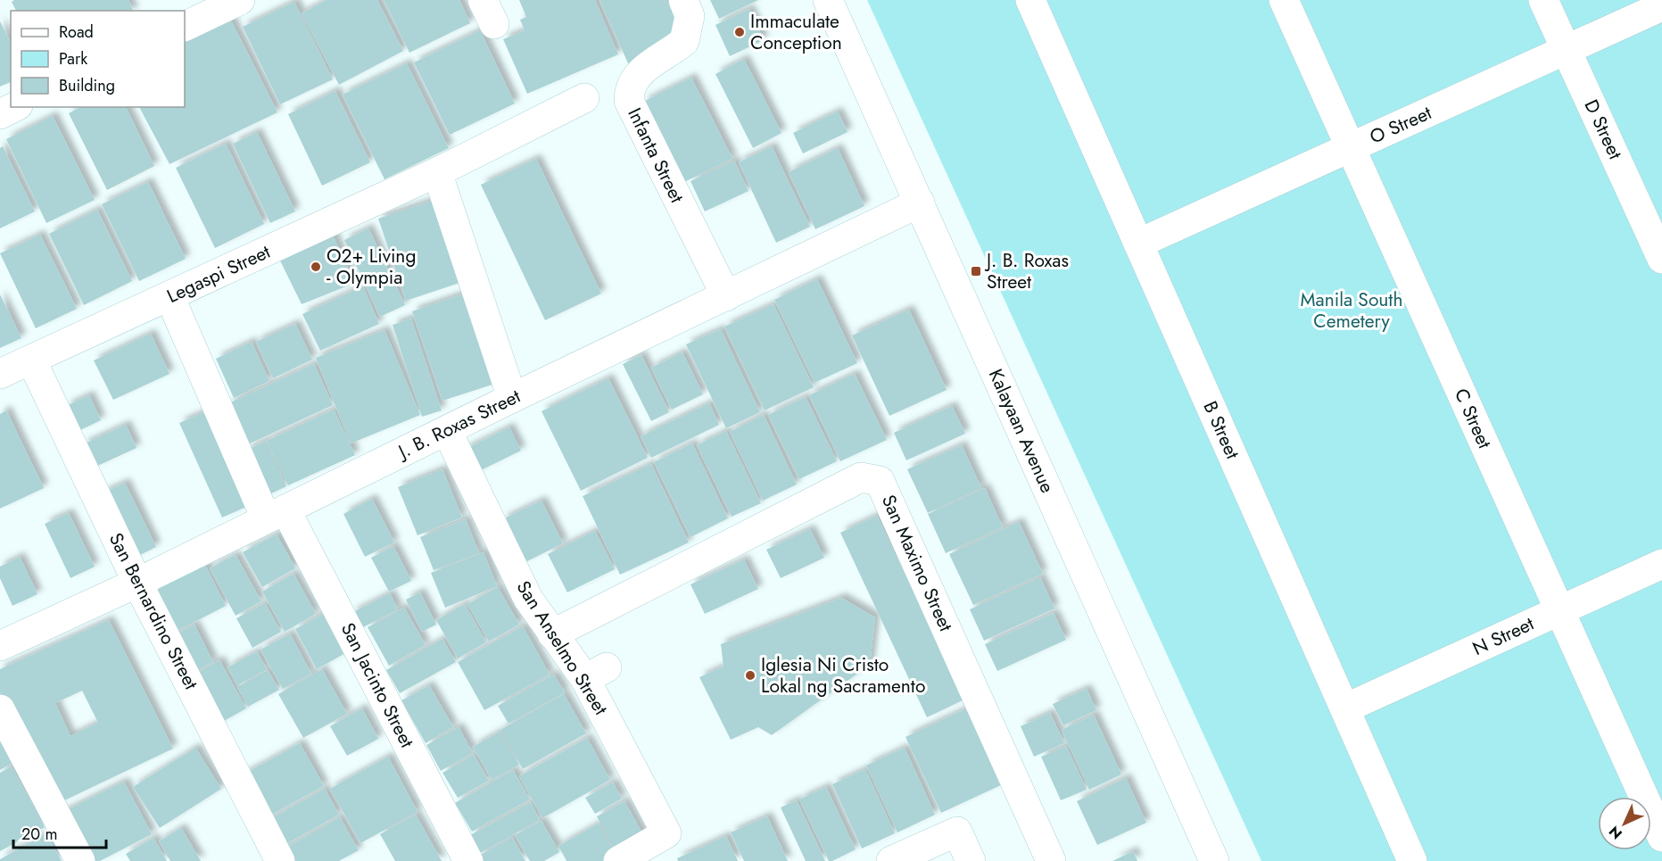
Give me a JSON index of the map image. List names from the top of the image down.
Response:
{
  "streets": {
    "street": [
      "O Street",
      "D Street",
      "Infanta Street",
      "Legaspi Street",
      "C Street",
      "J. B. Roxas Street",
      "B Street",
      "Kalayaan Avenue",
      "San Maximo Street",
      "San Bernardino Street",
      "N Street",
      "San Anselmo Street",
      "San Jacinto Street"
    ]
  },
  "crossings": [
    ["O Street", "D Street"],
    ["O Street", "C Street"],
    ["O Street", "B Street"],
    ["Infanta Street", "J. B. Roxas Street"],
    ["Legaspi Street", "San Bernardino Street"],
    ["Legaspi Street", "San Jacinto Street"],
    ["C Street", "N Street"],
    ["J. B. Roxas Street", "Kalayaan Avenue"],
    ["J. B. Roxas Street", "San Bernardino Street"],
    ["J. B. Roxas Street", "San Anselmo Street"],
    ["J. B. Roxas Street", "San Jacinto Street"],
    ["B Street", "N Street"],
    ["San Maximo Street", "San Anselmo Street"]
  ],
  "parks": ["Manila South Cemetery"],
  "places": {
    "other": ["Immaculate Conception", "O2+ Living - Olympia", "Iglesia Ni Cristo Lokal ng Sacramento"],
    "transit": ["J. B. Roxas Street"]
  },
  "legend": ["Road", "Park", "Building"],
  "scale_bar": "20 m",
  "north": "bottom left"
}
